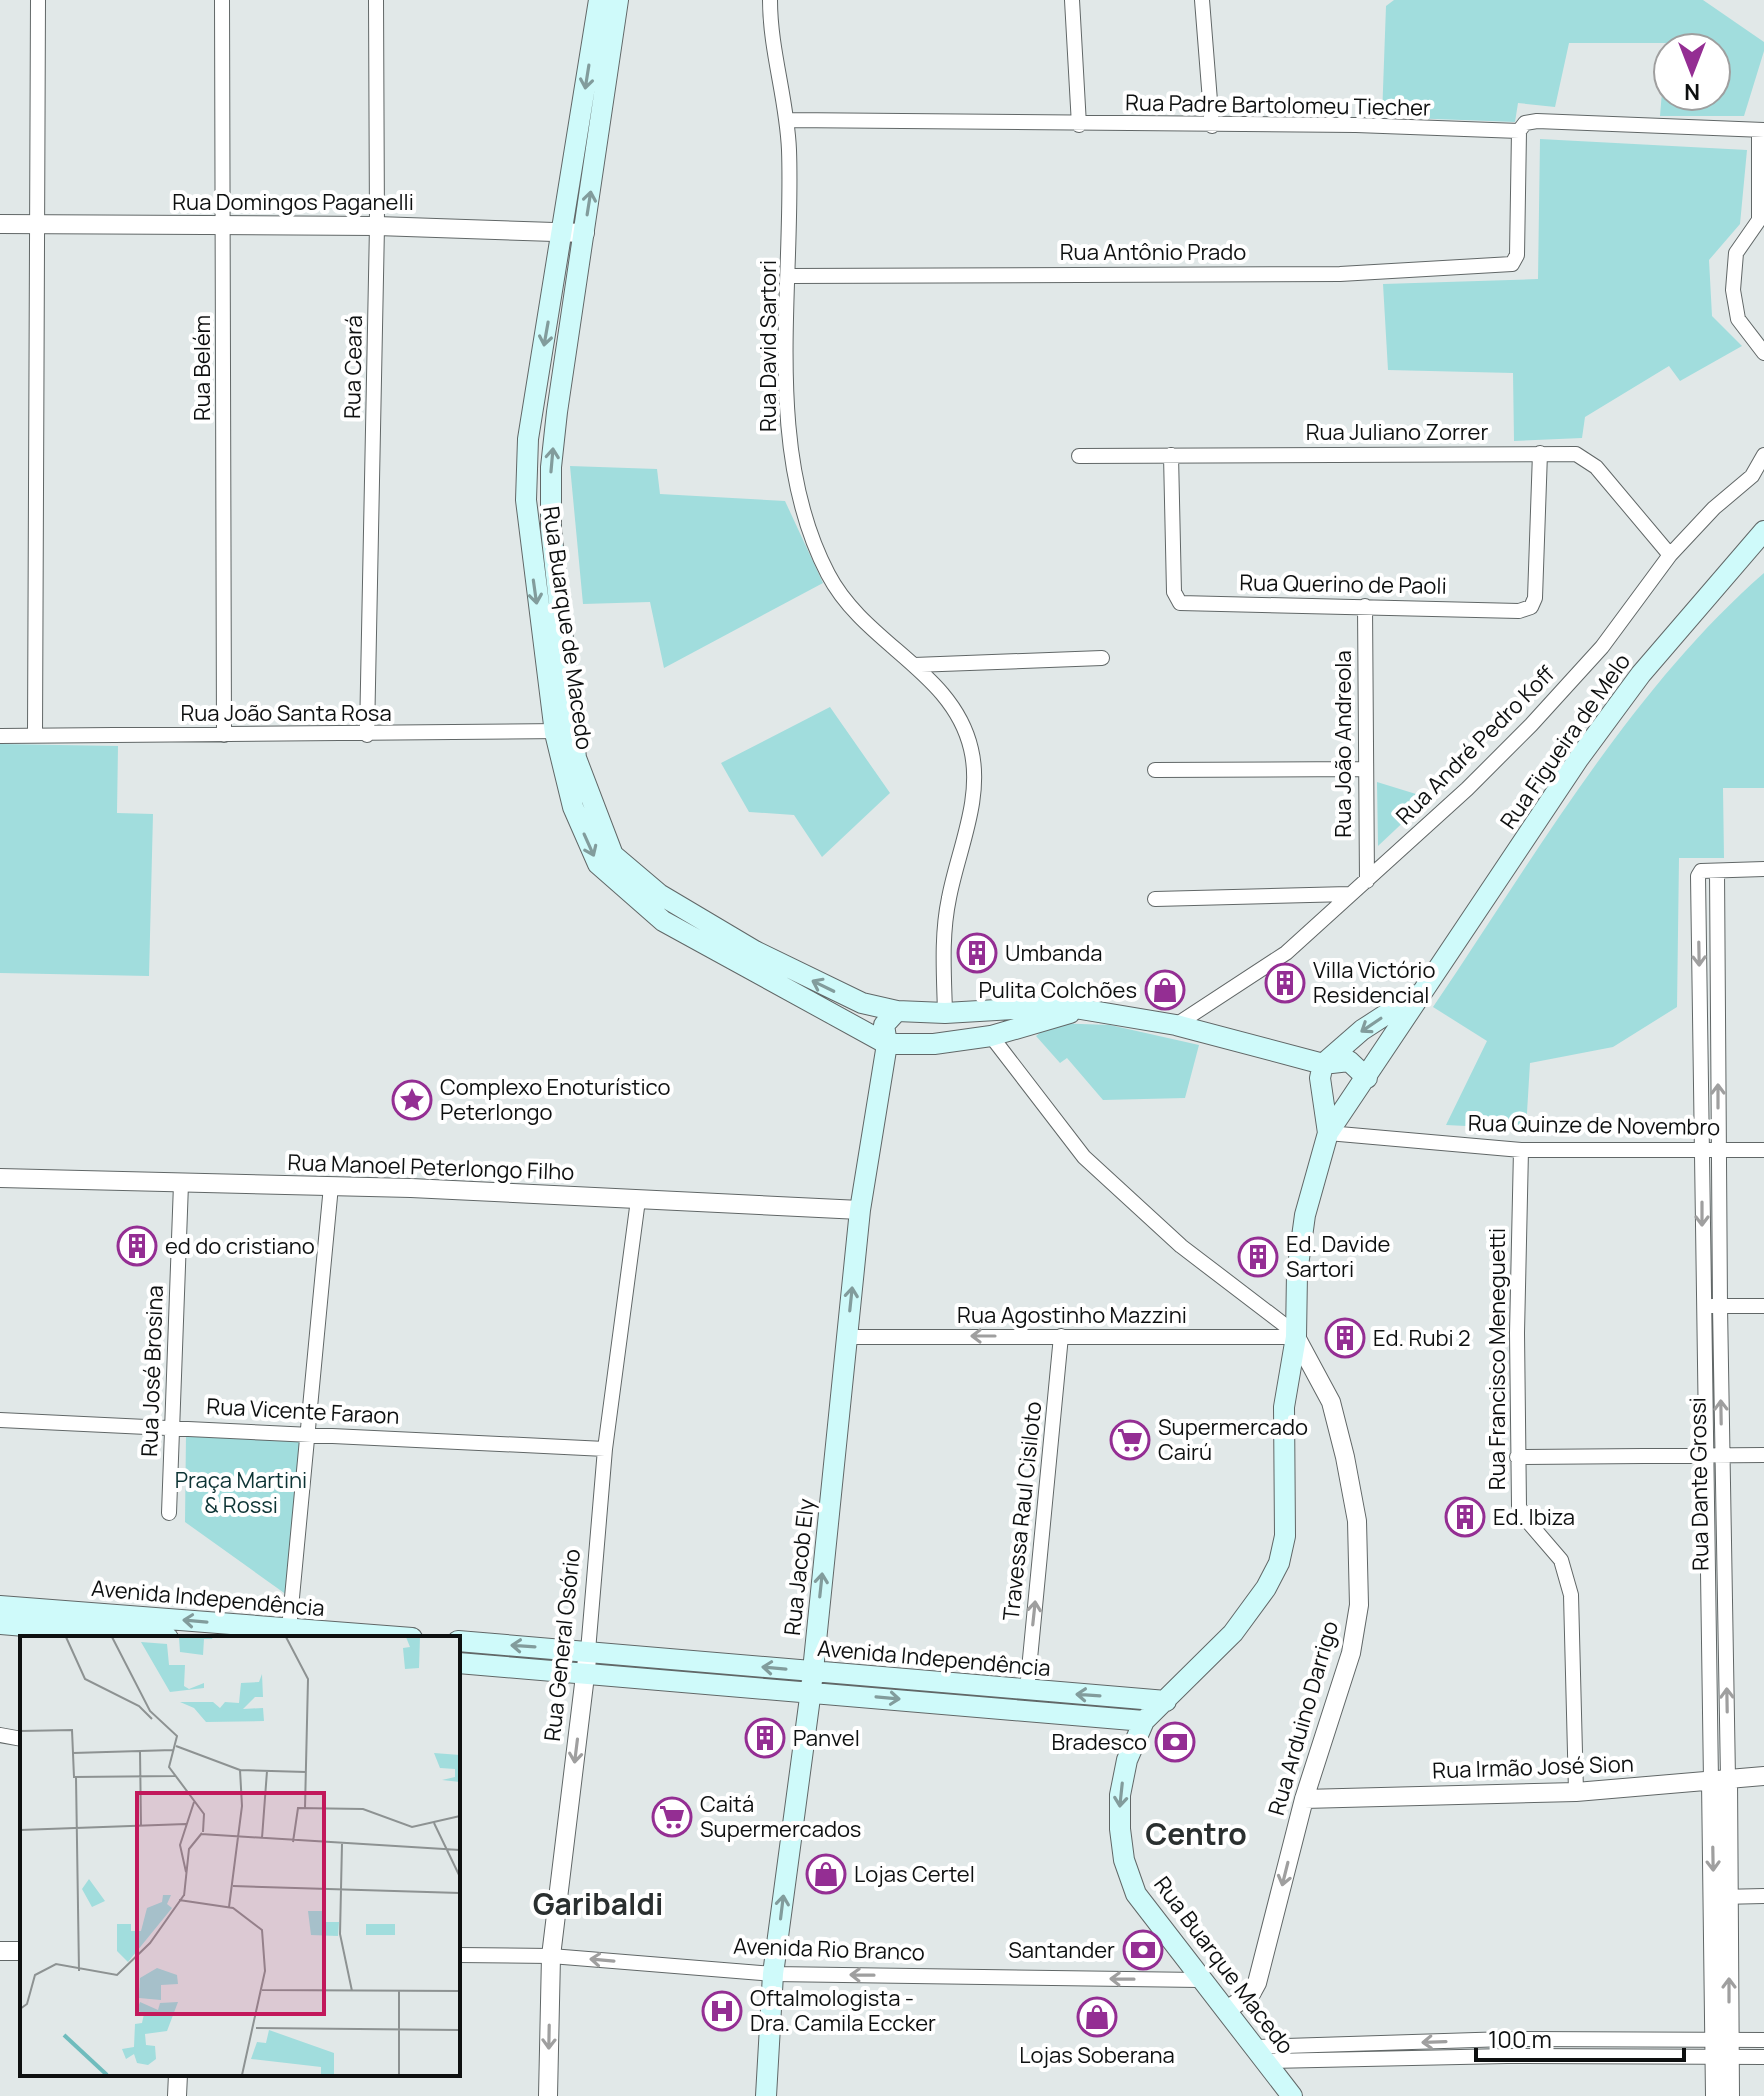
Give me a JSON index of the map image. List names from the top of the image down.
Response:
{
  "streets": {
    "main road": [
      "Rua Buarque de Macedo",
      "Rua Figueira de Melo",
      "Rua Jacob Ely",
      "Avenida Independência",
      "Rua Buarque Macedo"
    ],
    "street": [
      "Rua Padre Bartolomeu Tiecher",
      "Rua Domingos Paganelli",
      "Rua Antônio Prado",
      "Rua David Sartori",
      "Rua Ceará",
      "Rua Belém",
      "Rua Juliano Zorrer",
      "Rua Querino de Paoli",
      "Rua João Santa Rosa",
      "Rua João Andreola",
      "Rua André Pedro Koff",
      "Rua Quinze de Novembro",
      "Rua Manoel Peterlongo Filho",
      "Rua Agostinho Mazzini",
      "Rua Francisco Meneguetti",
      "Rua José Brosina",
      "Rua Vicente Faraon",
      "Rua Dante Grossi",
      "Travessa Raul Cisiloto",
      "Rua General Osório",
      "Rua Arduino Darrigo",
      "Rua Irmão José Sion",
      "Avenida Rio Branco"
    ]
  },
  "crossings": [
    ["Rua Padre Bartolomeu Tiecher", "Rua Antônio Prado"],
    ["Rua Padre Bartolomeu Tiecher", "Rua David Sartori"],
    ["Rua Domingos Paganelli", "Rua Ceará"],
    ["Rua Domingos Paganelli", "Rua Belém"],
    ["Rua Domingos Paganelli", "Rua Buarque de Macedo"],
    ["Rua Antônio Prado", "Rua David Sartori"],
    ["Rua David Sartori", "Rua Buarque de Macedo"],
    ["Rua Ceará", "Rua João Santa Rosa"],
    ["Rua Belém", "Rua João Santa Rosa"],
    ["Rua Juliano Zorrer", "Rua Querino de Paoli"],
    ["Rua Juliano Zorrer", "Rua André Pedro Koff"],
    ["Rua Querino de Paoli", "Rua João Andreola"],
    ["Rua Buarque de Macedo", "Rua João Santa Rosa"],
    ["Rua Buarque de Macedo", "Rua Figueira de Melo"],
    ["Rua Buarque de Macedo", "Rua André Pedro Koff"],
    ["Rua Buarque de Macedo", "Rua Jacob Ely"],
    ["Rua João Andreola", "Rua André Pedro Koff"],
    ["Rua Quinze de Novembro", "Rua Francisco Meneguetti"],
    ["Rua Quinze de Novembro", "Rua Dante Grossi"],
    ["Rua Manoel Peterlongo Filho", "Rua José Brosina"],
    ["Rua Manoel Peterlongo Filho", "Rua Jacob Ely"],
    ["Rua Manoel Peterlongo Filho", "Rua General Osório"],
    ["Rua Agostinho Mazzini", "Travessa Raul Cisiloto"],
    ["Rua Agostinho Mazzini", "Rua Jacob Ely"],
    ["Rua Agostinho Mazzini", "Rua Arduino Darrigo"],
    ["Rua Francisco Meneguetti", "Rua Irmão José Sion"],
    ["Rua José Brosina", "Rua Vicente Faraon"],
    ["Rua Vicente Faraon", "Rua General Osório"],
    ["Rua Dante Grossi", "Rua Irmão José Sion"],
    ["Travessa Raul Cisiloto", "Avenida Independência"],
    ["Rua Jacob Ely", "Avenida Independência"],
    ["Rua Jacob Ely", "Avenida Rio Branco"],
    ["Avenida Independência", "Rua General Osório"],
    ["Avenida Independência", "Rua Buarque Macedo"],
    ["Rua General Osório", "Avenida Rio Branco"],
    ["Rua Arduino Darrigo", "Rua Irmão José Sion"],
    ["Rua Arduino Darrigo", "Rua Buarque Macedo"],
    ["Avenida Rio Branco", "Rua Buarque Macedo"]
  ],
  "one_way": [
    "Rua Agostinho Mazzini",
    "Travessa Raul Cisiloto",
    "Rua Jacob Ely",
    "Rua General Osório",
    "Avenida Rio Branco",
    "Rua Buarque Macedo"
  ],
  "districts": ["Centro", "Garibaldi"],
  "parks": ["Praça Martini & Rossi"],
  "places": {
    "building": [
      "Umbanda",
      "Villa Victório Residencial",
      "ed do cristiano",
      "Ed. Davide Sartori",
      "Ed. Rubi 2",
      "Ed. Ibiza",
      "Panvel"
    ],
    "shop": ["Pulita Colchões", "Lojas Certel", "Lojas Soberana"],
    "place": ["Complexo Enoturístico Peterlongo"],
    "supermarket": ["Supermercado Cairú", "Caitá Supermercados"],
    "bank": ["Bradesco", "Santander"],
    "hospital": ["Oftalmologista - Dra. Camila Eccker"]
  },
  "scale_bar": "100 m",
  "north": "bottom"
}
